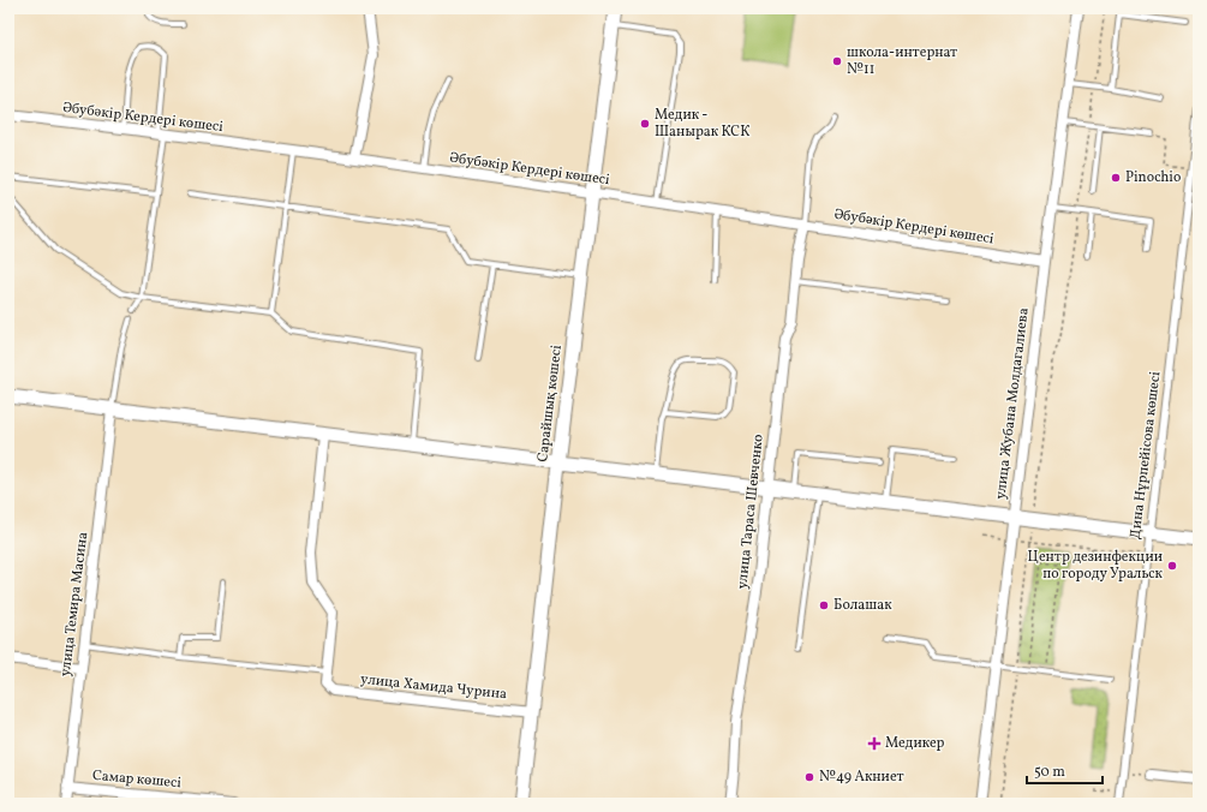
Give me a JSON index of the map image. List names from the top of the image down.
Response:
{
  "streets": {
    "street": [
      "Әбубәкір Кердері көшесі",
      "Сарайшық көшесі",
      "улица Жубана Молдагалиева",
      "Дина Нұрпейісова көшесі",
      "улица Тараса Шевченко",
      "улица Темира Масина",
      "улица Хамида Чурина",
      "Самар көшесі"
    ]
  },
  "crossings": [
    ["Әбубәкір Кердері көшесі", "Сарайшық көшесі"],
    ["Әбубәкір Кердері көшесі", "улица Жубана Молдагалиева"],
    ["Әбубәкір Кердері көшесі", "улица Тараса Шевченко"],
    ["Сарайшық көшесі", "улица Хамида Чурина"],
    ["улица Темира Масина", "Самар көшесі"]
  ],
  "places": {
    "other": [
      "школа-интернат №11",
      "Медик - Шанырак КСК",
      "Pinochio",
      "Центр дезинфекции по городу Уральск",
      "Болашак",
      "№49 Акниет"
    ],
    "health": ["Медикер"]
  },
  "scale_bar": "50 m"
}
